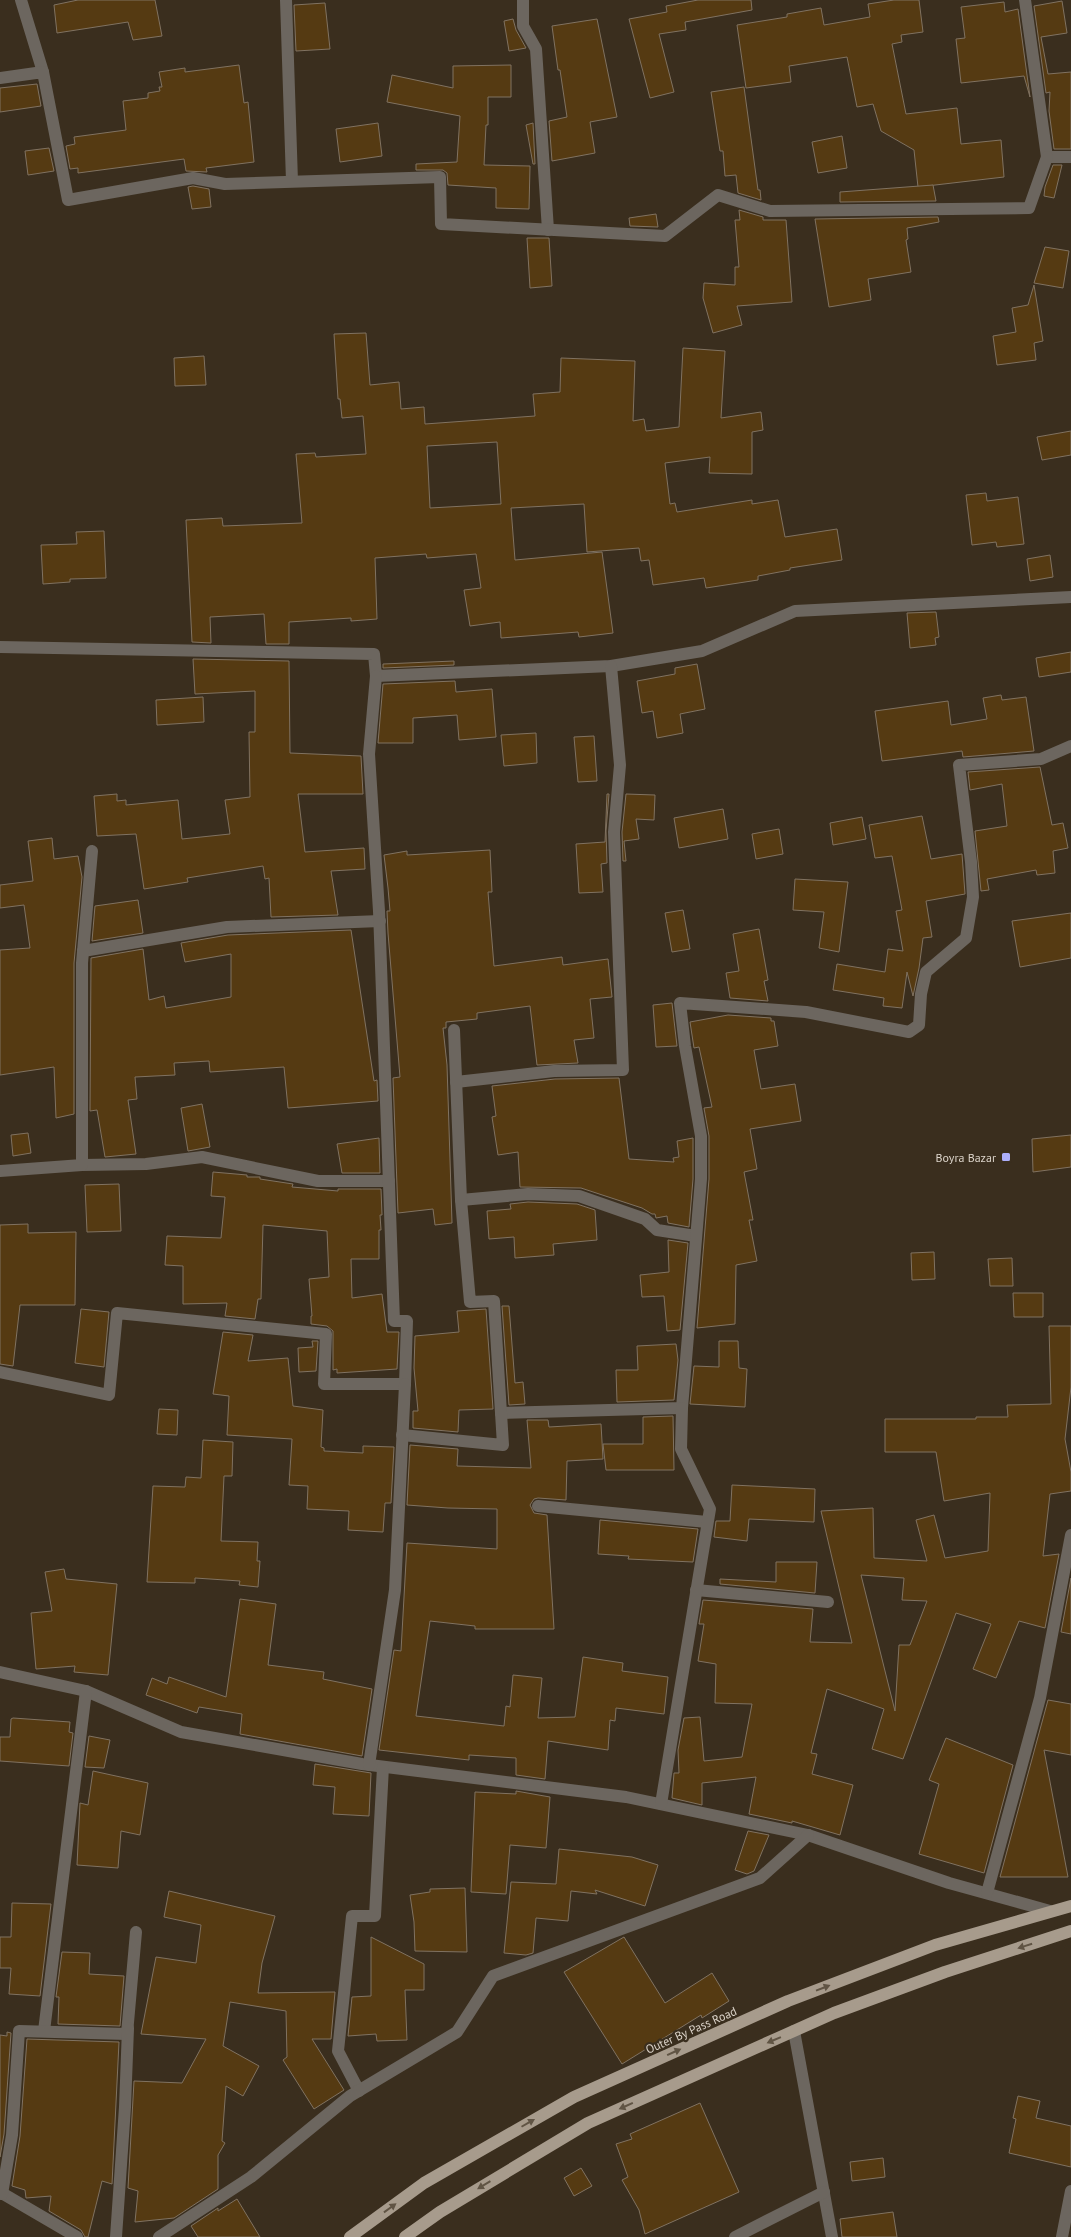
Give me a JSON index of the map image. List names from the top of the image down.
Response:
{
  "streets": {
    "main road": ["Outer By Pass Road"]
  },
  "places": {
    "transit": ["Boyra Bazar"]
  }
}
